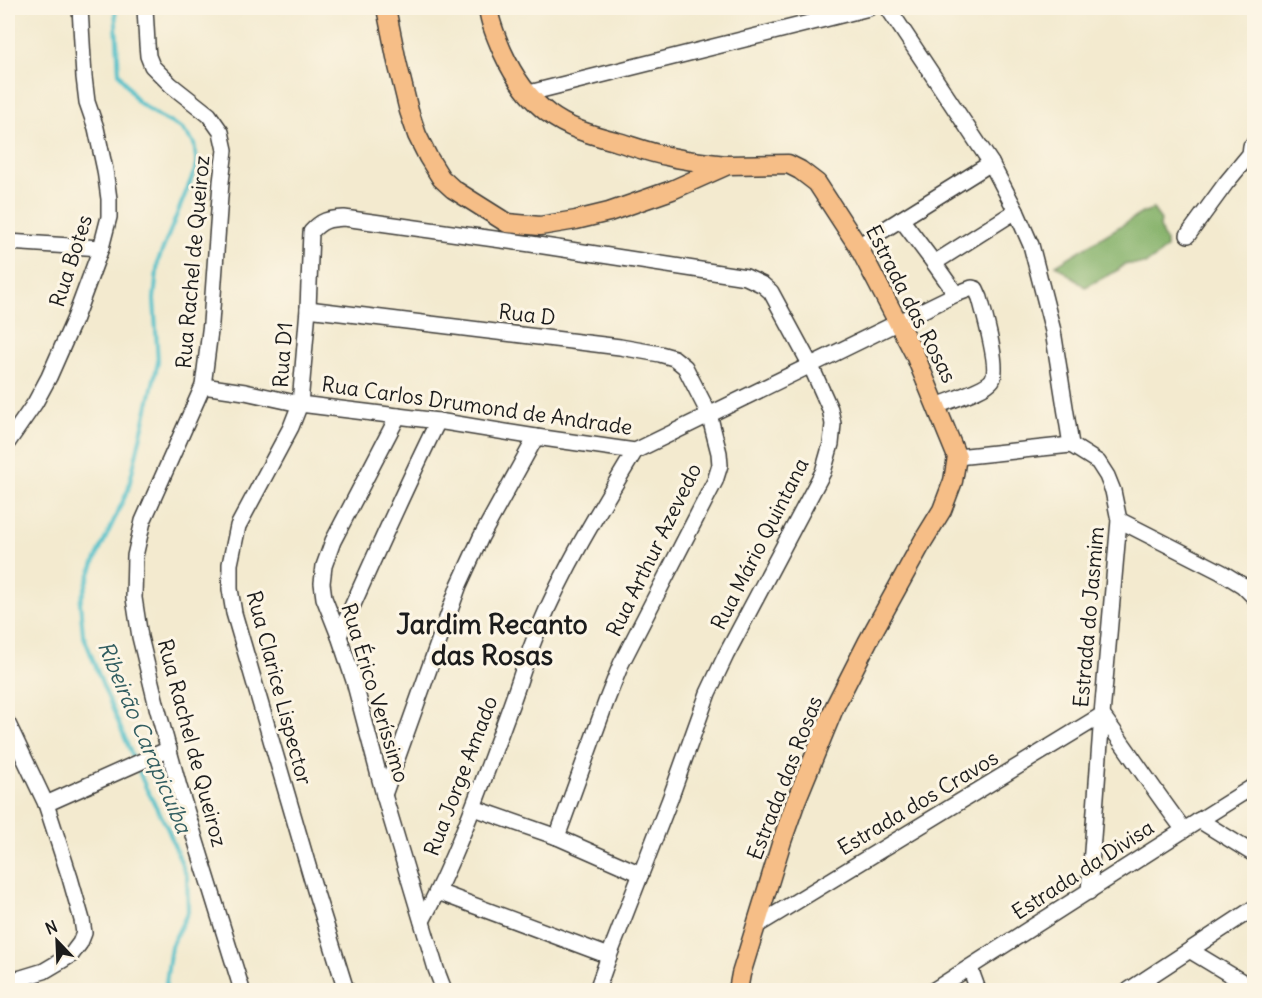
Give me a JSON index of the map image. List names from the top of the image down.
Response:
{
  "streets": {
    "main road": ["Estrada das Rosas"],
    "street": [
      "Rua Botes",
      "Rua Rachel de Queiroz",
      "Rua D",
      "Rua D1",
      "Rua Carlos Drumond de Andrade",
      "Rua Mário Quintana",
      "Rua Arthur Azevedo",
      "Estrada do Jasmim",
      "Rua Clarice Lispector",
      "Rua Érico Veríssimo",
      "Rua Jorge Amado",
      "Estrada dos Cravos",
      "Estrada da Divisa"
    ]
  },
  "crossings": [
    ["Rua Rachel de Queiroz", "Rua Carlos Drumond de Andrade"],
    ["Estrada das Rosas", "Rua Carlos Drumond de Andrade"],
    ["Estrada das Rosas", "Estrada dos Cravos"],
    ["Rua D", "Rua D1"],
    ["Rua D", "Rua Carlos Drumond de Andrade"],
    ["Rua D", "Rua Arthur Azevedo"],
    ["Rua D1", "Rua Carlos Drumond de Andrade"],
    ["Rua D1", "Rua Mário Quintana"],
    ["Rua D1", "Rua Clarice Lispector"],
    ["Rua Carlos Drumond de Andrade", "Rua Mário Quintana"],
    ["Rua Carlos Drumond de Andrade", "Rua Arthur Azevedo"],
    ["Rua Carlos Drumond de Andrade", "Rua Clarice Lispector"],
    ["Rua Carlos Drumond de Andrade", "Rua Érico Veríssimo"],
    ["Rua Carlos Drumond de Andrade", "Rua Jorge Amado"],
    ["Estrada do Jasmim", "Estrada dos Cravos"],
    ["Estrada do Jasmim", "Estrada da Divisa"],
    ["Rua Érico Veríssimo", "Rua Jorge Amado"]
  ],
  "districts": ["Jardim Recanto das Rosas"],
  "water": ["Ribeirão Carapicuíba"],
  "north": "top left"
}
